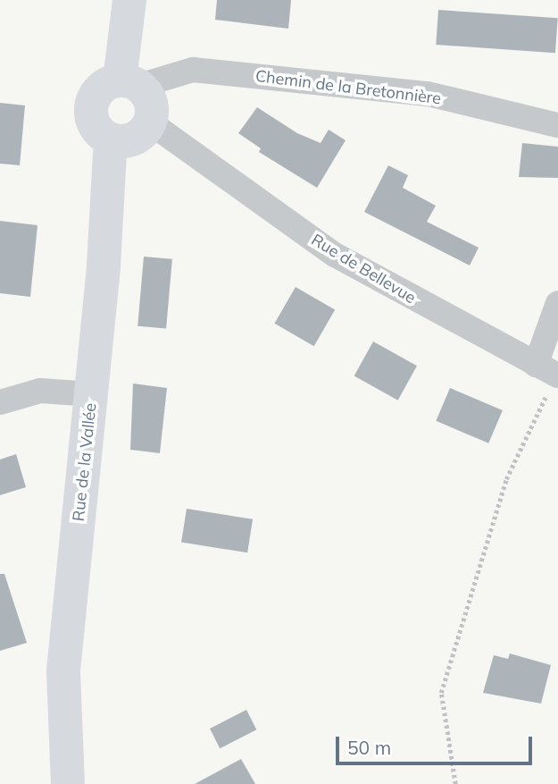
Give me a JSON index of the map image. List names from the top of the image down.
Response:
{
  "streets": {
    "street": ["Chemin de la Bretonnière", "Rue de Bellevue", "Rue de la Vallée"]
  },
  "crossings": [
    ["Chemin de la Bretonnière", "Rue de Bellevue"],
    ["Chemin de la Bretonnière", "Rue de la Vallée"],
    ["Rue de Bellevue", "Rue de la Vallée"]
  ],
  "scale_bar": "50 m"
}
